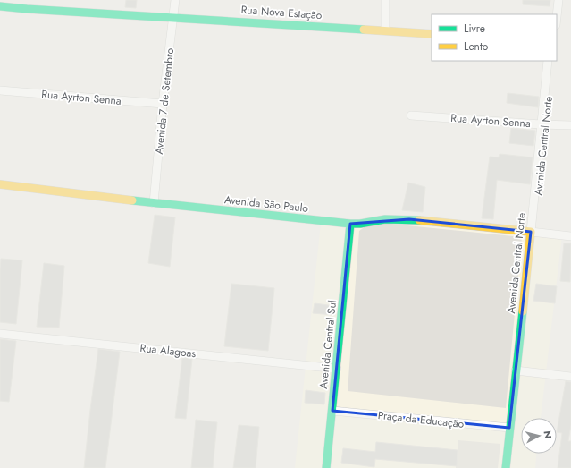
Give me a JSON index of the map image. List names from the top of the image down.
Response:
{
  "streets": {
    "main road": [
      "Rua Nova Estação",
      "Avenida São Paulo",
      "Avenida Central Norte",
      "Avenida Central Sul"
    ],
    "street": [
      "Rua Ayrton Senna",
      "Avenida 7 de Setembro",
      "Avrnida Central Norte",
      "Rua Alagoas",
      "Praça da Educação"
    ]
  },
  "crossings": [
    ["Rua Nova Estação", "Avenida 7 de Setembro"],
    ["Rua Ayrton Senna", "Avenida 7 de Setembro"],
    ["Rua Ayrton Senna", "Avrnida Central Norte"],
    ["Rua Ayrton Senna", "Avenida Central Norte"],
    ["Avenida 7 de Setembro", "Avenida São Paulo"],
    ["Avrnida Central Norte", "Avenida Central Norte"],
    ["Avenida São Paulo", "Avenida Central Norte"],
    ["Avenida São Paulo", "Avenida Central Sul"],
    ["Avenida Central Norte", "Praça da Educação"],
    ["Avenida Central Sul", "Rua Alagoas"],
    ["Avenida Central Sul", "Praça da Educação"]
  ],
  "legend": ["Livre", "Lento"],
  "north": "right"
}
